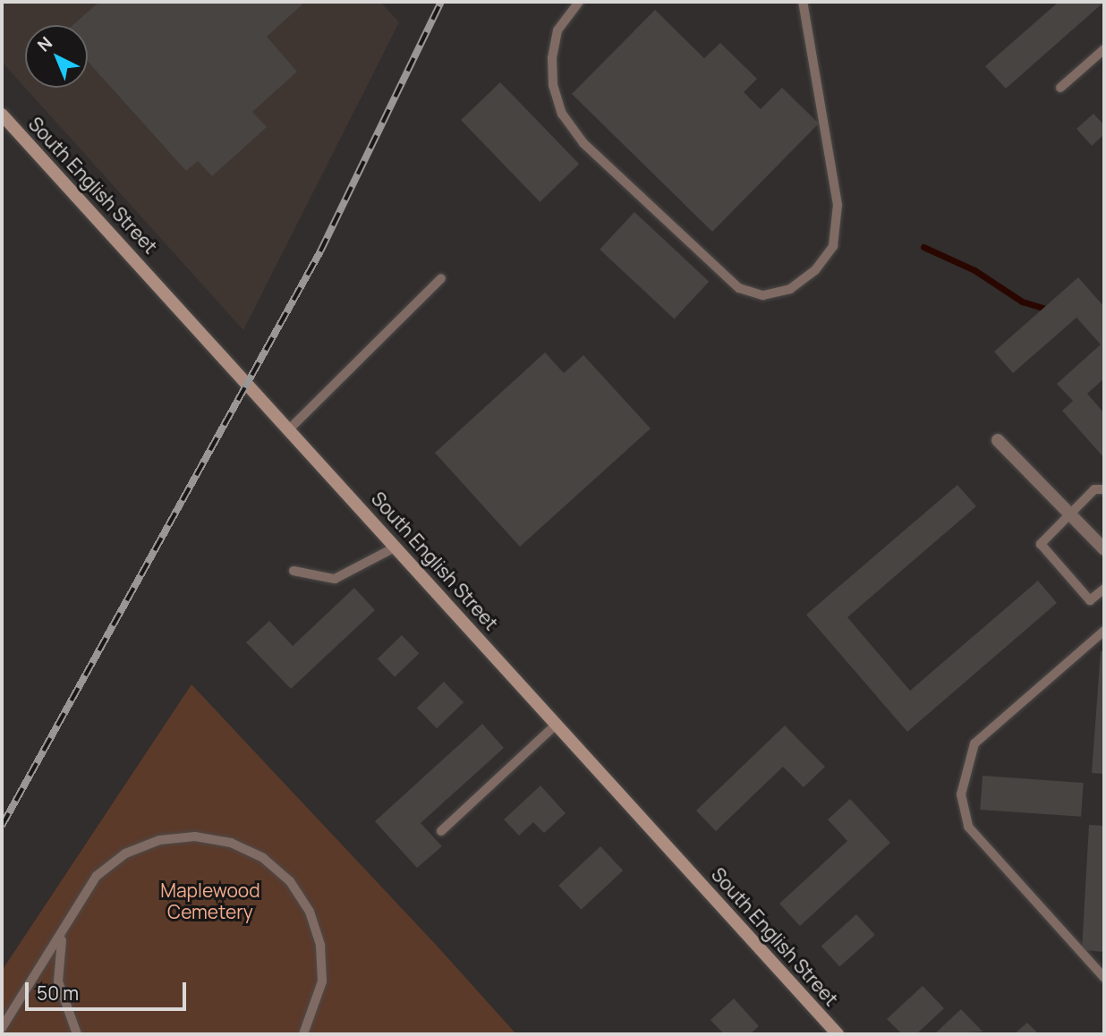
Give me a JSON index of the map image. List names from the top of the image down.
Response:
{
  "streets": {
    "street": ["South English Street"]
  },
  "parks": ["Maplewood Cemetery"],
  "scale_bar": "50 m",
  "north": "top left"
}
